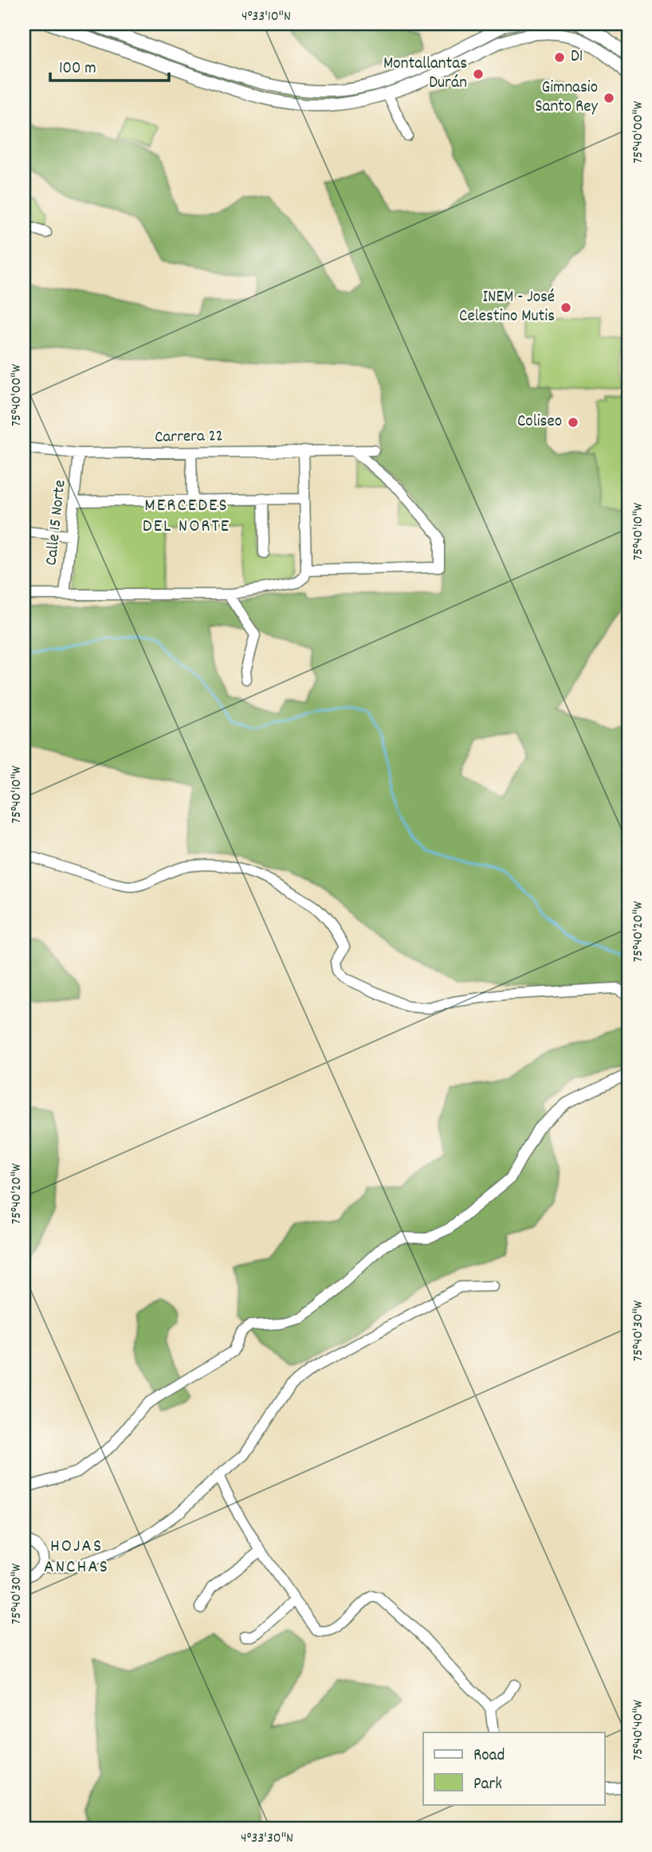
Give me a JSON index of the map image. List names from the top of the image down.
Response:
{
  "streets": {
    "street": ["Carrera 22", "Calle 15 Norte"]
  },
  "crossings": [
    ["Carrera 22", "Calle 15 Norte"]
  ],
  "districts": ["MERCEDES DEL NORTE", "HOJAS ANCHAS"],
  "places": [
    "D1",
    "Montallantas Durán",
    "Gimnasio Santo Rey",
    "INEM - José Celestino Mutis",
    "Coliseo"
  ],
  "legend": ["Road", "Park"],
  "scale_bar": "100 m",
  "coordinates": [
    "4°33'10\"N",
    "75°40'00\"W",
    "75°40'10\"W",
    "75°40'20\"W",
    "75°40'30\"W",
    "75°40'40\"W",
    "4°33'30\"N"
  ]
}
